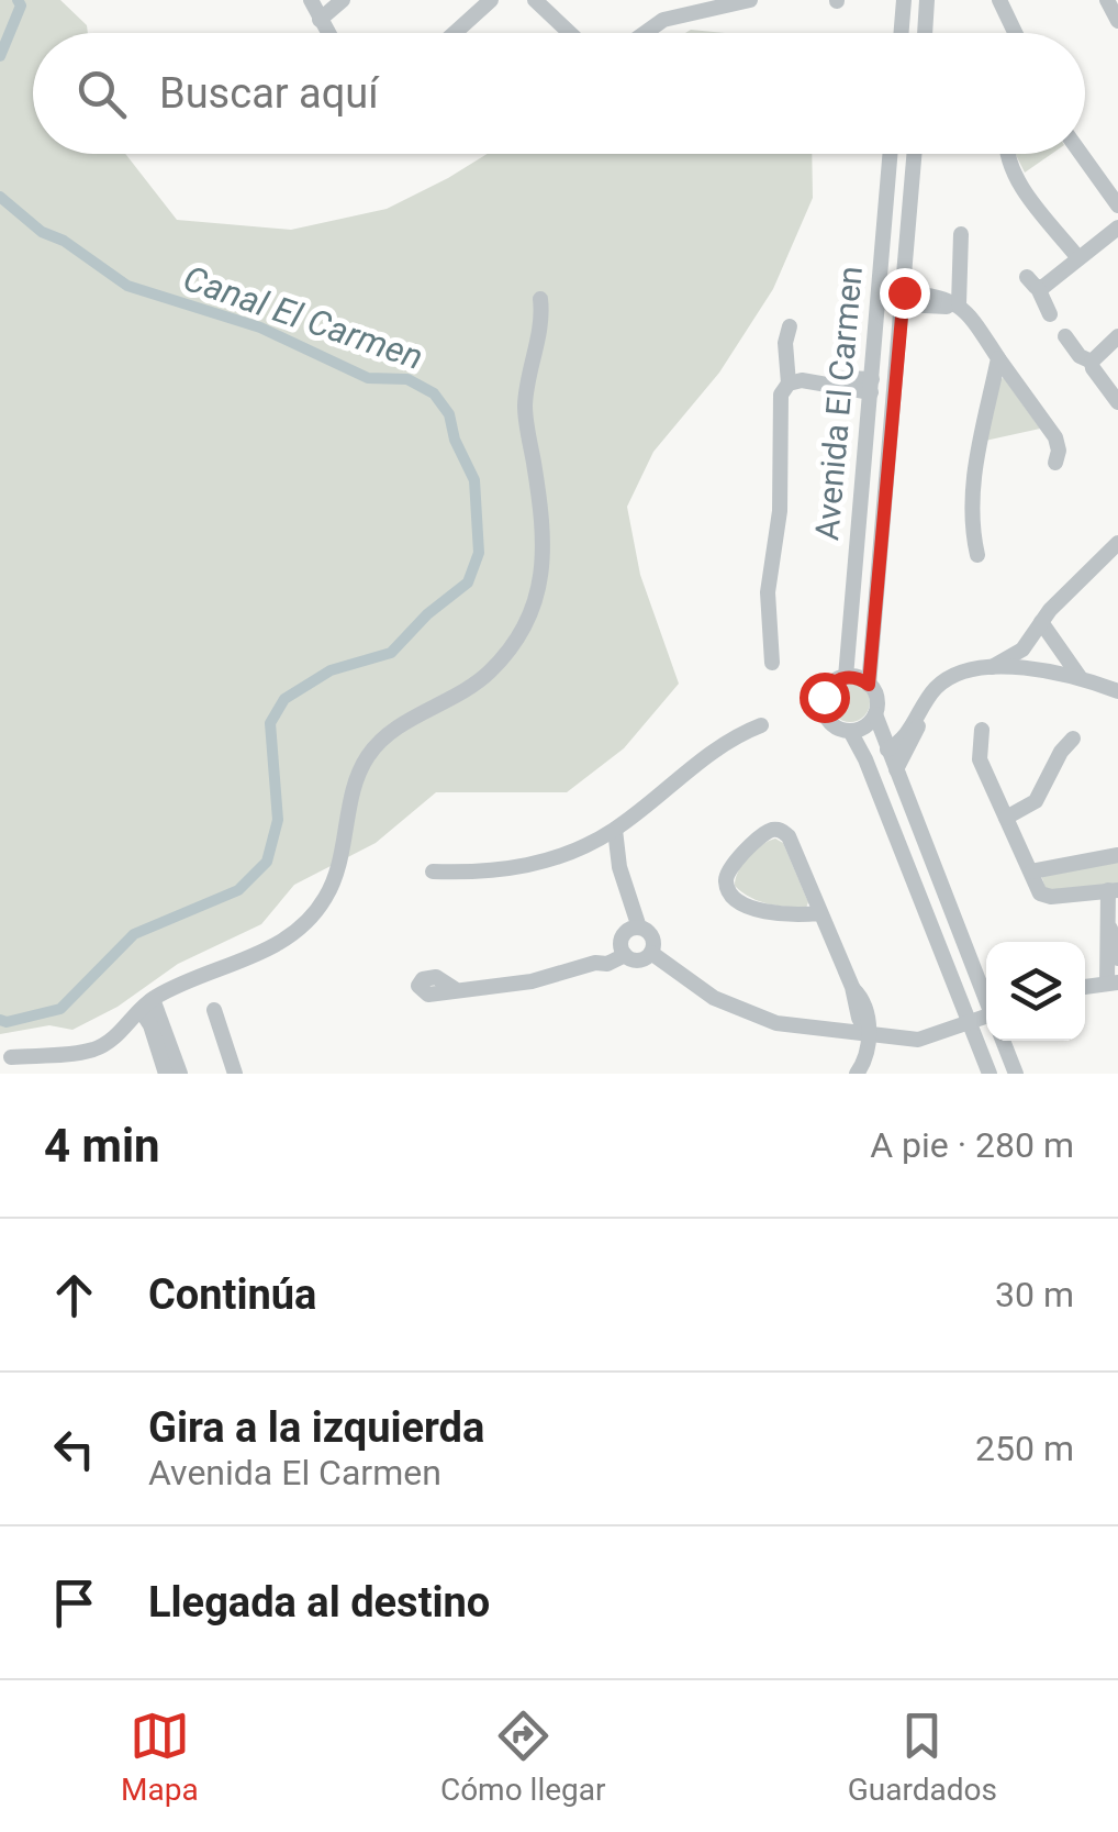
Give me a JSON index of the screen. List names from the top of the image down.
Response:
{
  "streets": {
    "street": ["Avenida El Carmen"]
  },
  "water": ["Canal El Carmen"],
  "page": {
    "search": "Buscar aquí",
    "heading": ["4 min", "A pie · 280 m"],
    "list": [
      ["Continúa", "30 m"],
      ["Gira a la izquierda", "Avenida El Carmen", "250 m"],
      "Llegada al destino"
    ],
    "nav": ["Mapa", "Cómo llegar", "Guardados"]
  }
}
